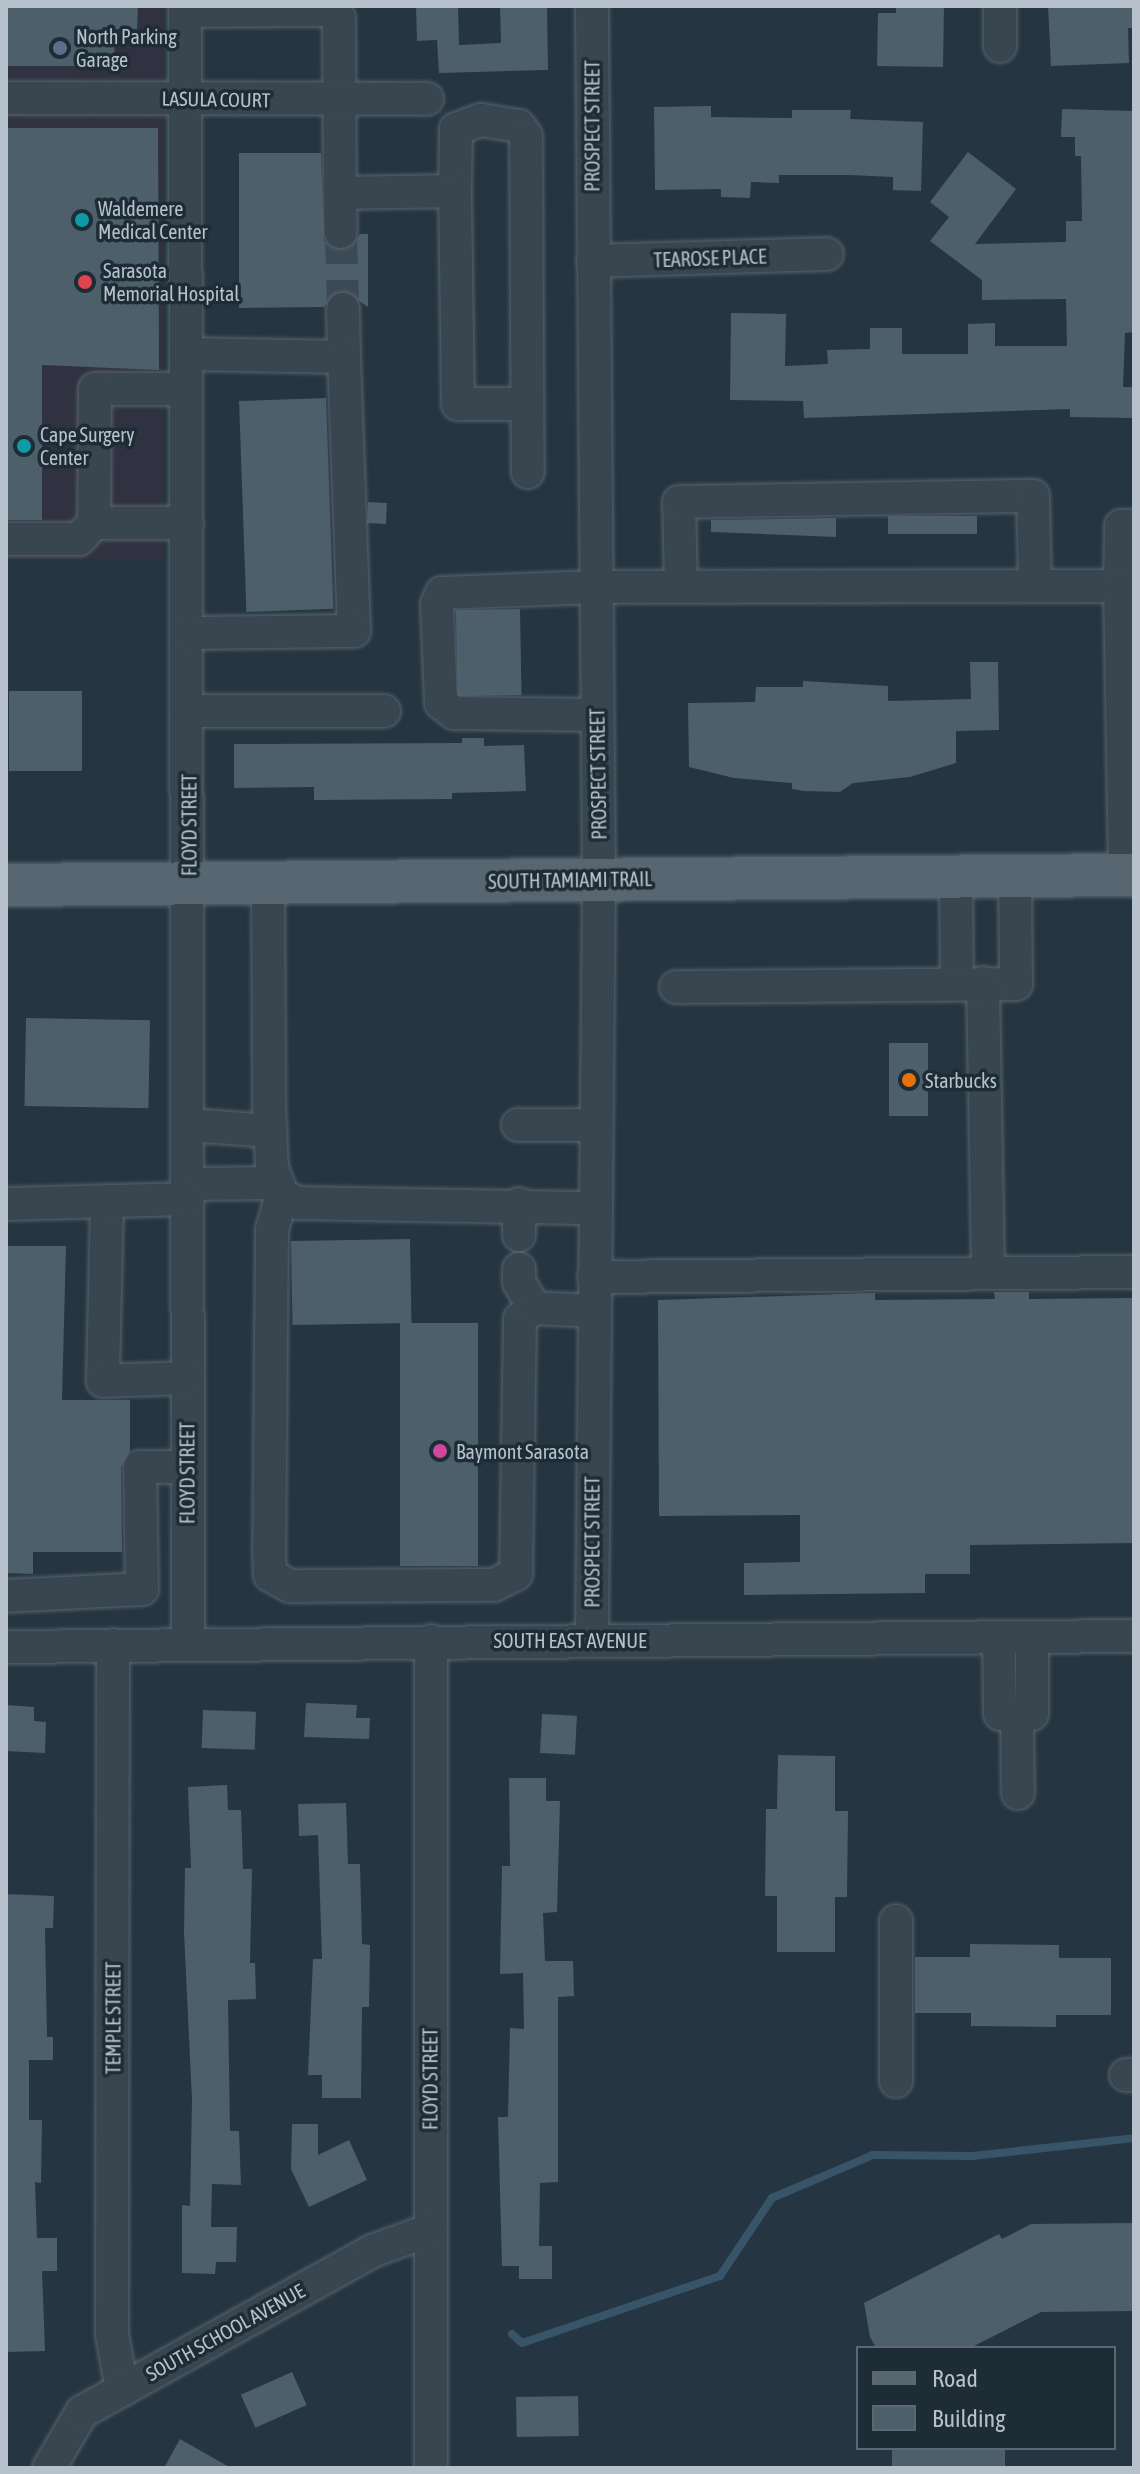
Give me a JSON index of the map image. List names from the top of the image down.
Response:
{
  "streets": {
    "main road": ["SOUTH TAMIAMI TRAIL"],
    "street": [
      "LASULA COURT",
      "PROSPECT STREET",
      "TEAROSE PLACE",
      "FLOYD STREET",
      "SOUTH EAST AVENUE",
      "TEMPLE STREET",
      "SOUTH SCHOOL AVENUE"
    ]
  },
  "crossings": [
    ["LASULA COURT", "FLOYD STREET"],
    ["PROSPECT STREET", "TEAROSE PLACE"],
    ["PROSPECT STREET", "SOUTH TAMIAMI TRAIL"],
    ["PROSPECT STREET", "SOUTH EAST AVENUE"],
    ["FLOYD STREET", "SOUTH TAMIAMI TRAIL"],
    ["FLOYD STREET", "SOUTH EAST AVENUE"],
    ["FLOYD STREET", "SOUTH SCHOOL AVENUE"],
    ["SOUTH EAST AVENUE", "TEMPLE STREET"],
    ["TEMPLE STREET", "SOUTH SCHOOL AVENUE"]
  ],
  "places": [
    "North Parking Garage",
    "Waldemere Medical Center",
    "Sarasota Memorial Hospital",
    "Cape Surgery Center",
    "Starbucks",
    "Baymont Sarasota"
  ],
  "legend": ["Road", "Building"]
}
